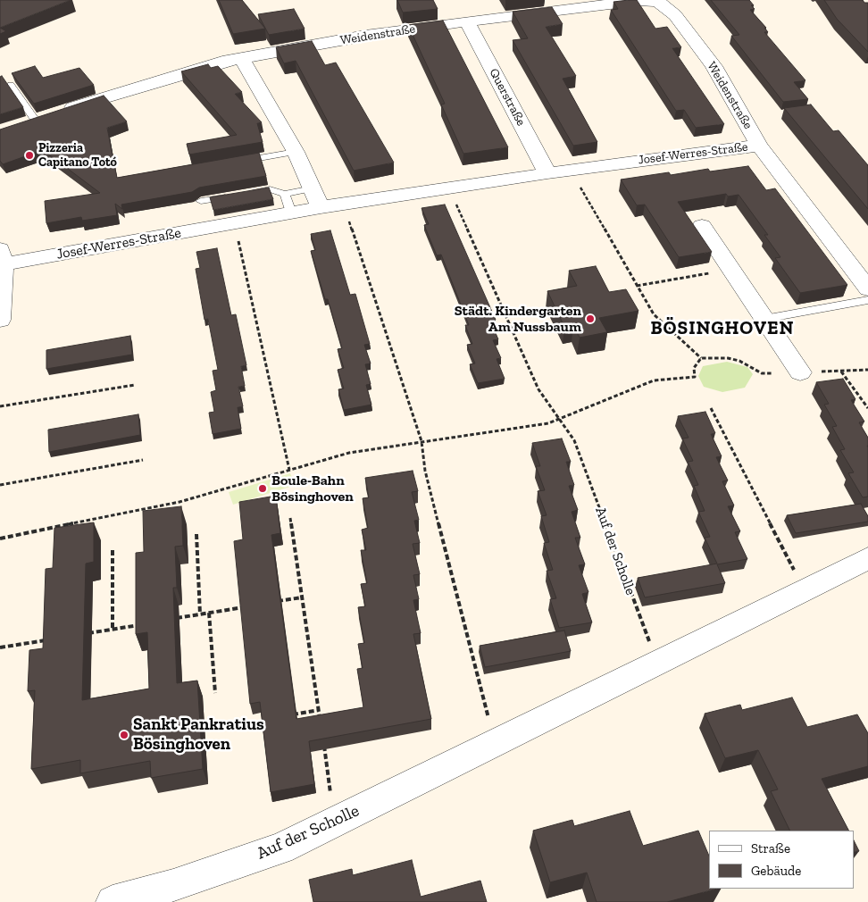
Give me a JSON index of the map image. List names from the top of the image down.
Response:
{
  "streets": {
    "street": [
      "Weidenstraße",
      "Querstraße",
      "Josef-Werres-Straße",
      "Auf der Scholle"
    ]
  },
  "crossings": [
    ["Weidenstraße", "Querstraße"],
    ["Weidenstraße", "Josef-Werres-Straße"],
    ["Querstraße", "Josef-Werres-Straße"],
    ["Josef-Werres-Straße", "Auf der Scholle"]
  ],
  "districts": ["BÖSINGHOVEN"],
  "places": [
    "Pizzeria Capitano Totó",
    "Städt. Kindergarten Am Nussbaum",
    "Boule-Bahn Bösinghoven",
    "Sankt Pankratius Bösinghoven"
  ],
  "legend": ["Straße", "Gebäude"]
}
